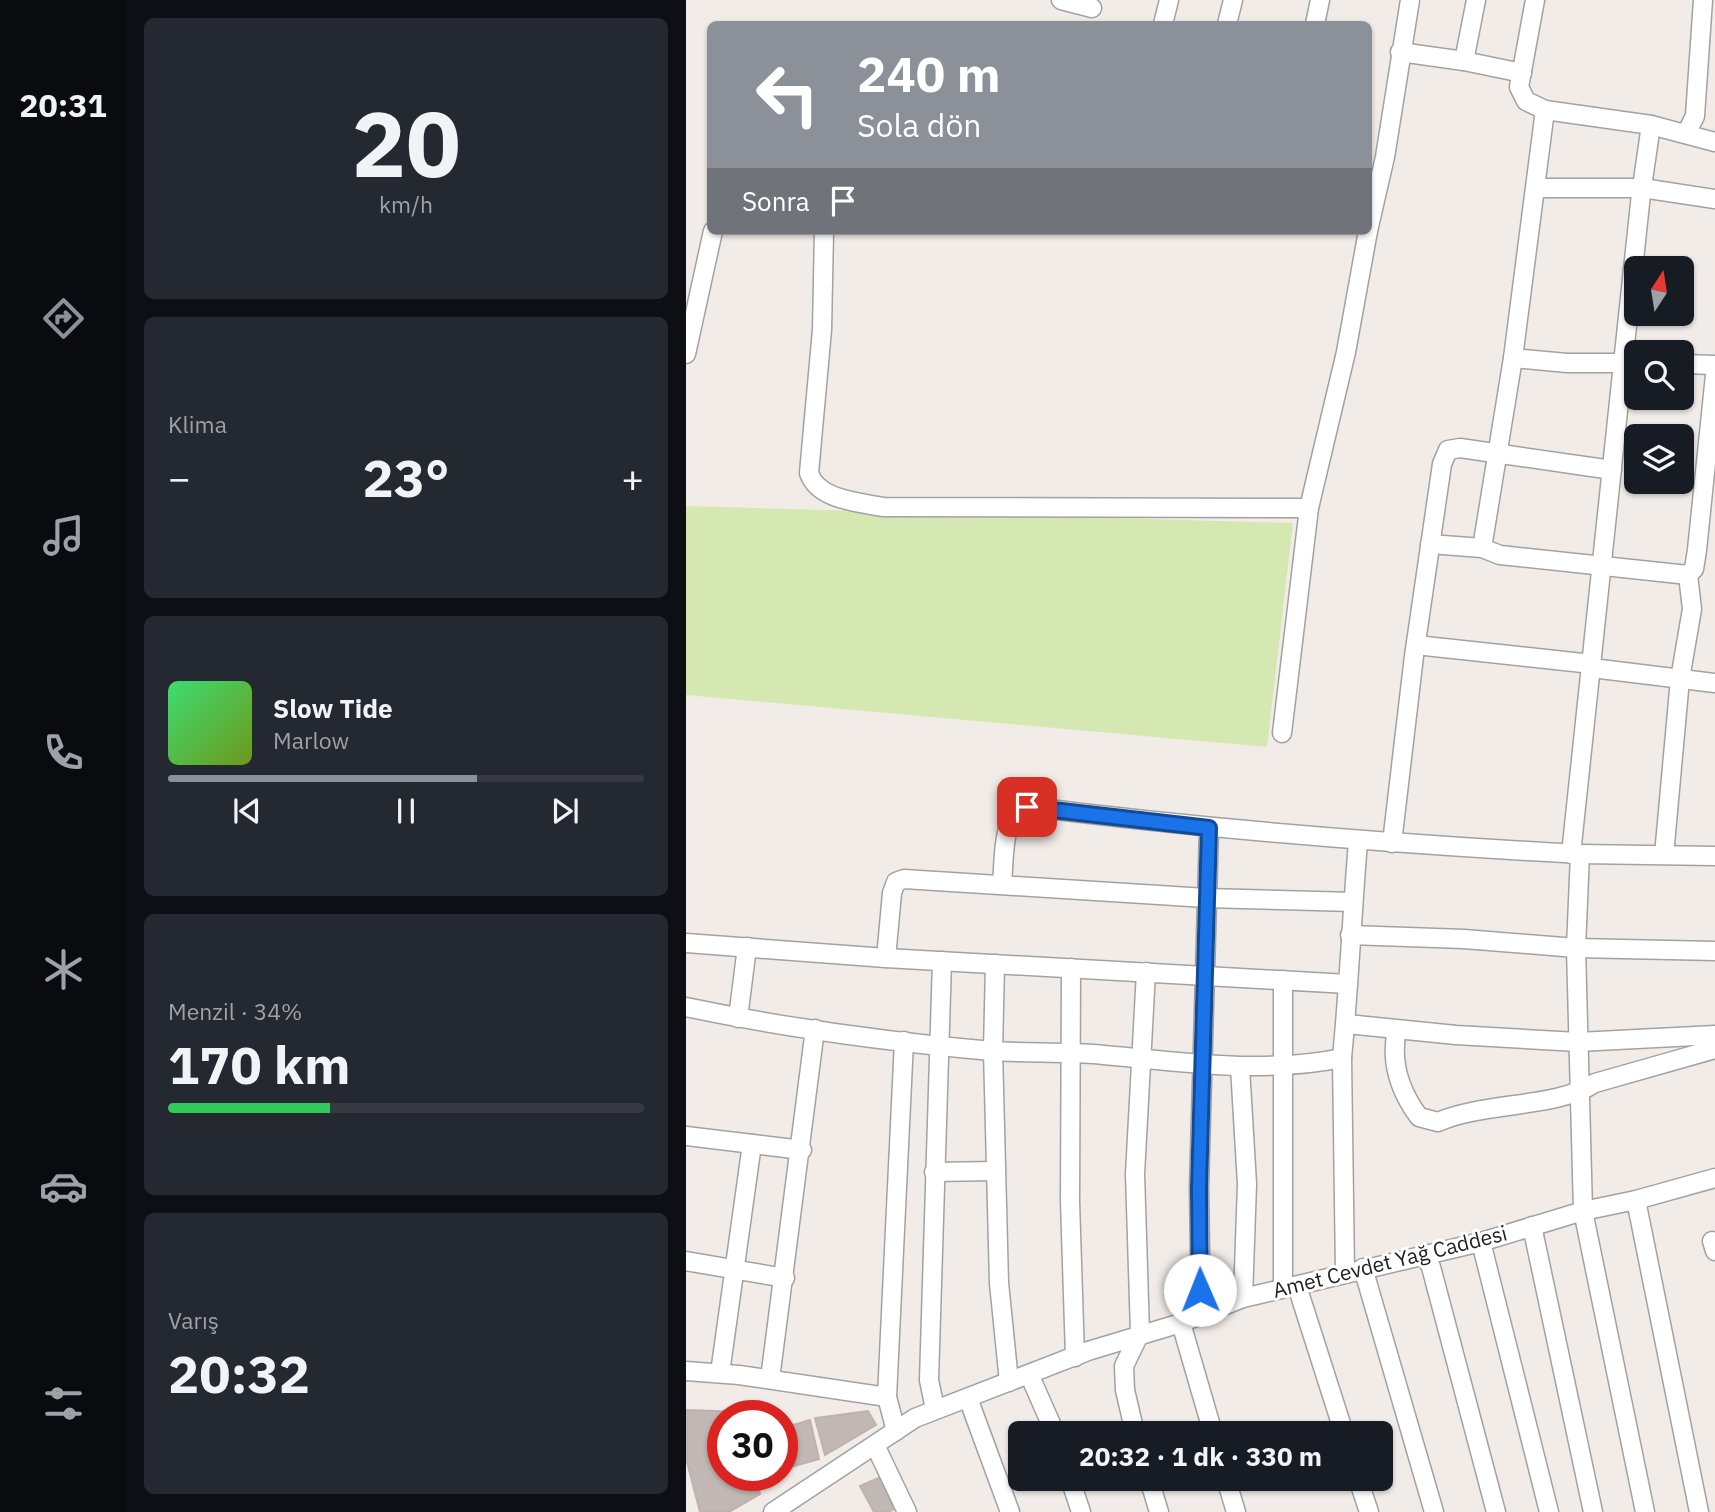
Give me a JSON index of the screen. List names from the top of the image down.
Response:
{
  "streets": {
    "street": ["Amet Cevdet Yağ Caddesi"]
  },
  "north": "top",
  "page": {
    "tabs": "20:31",
    "tile": [
      ["20", "km/h"],
      "Klima",
      ["Menzil · 34%", "170 km"],
      ["Varış", "20:32"]
    ],
    "turn": ["240 m", "Sola dön"],
    "then": "Sonra",
    "heat": ["−", "23°", "+"],
    "song": ["Slow Tide", "Marlow"],
    "limit": "30",
    "trip": "20:32 · 1 dk · 330 m"
  }
}
